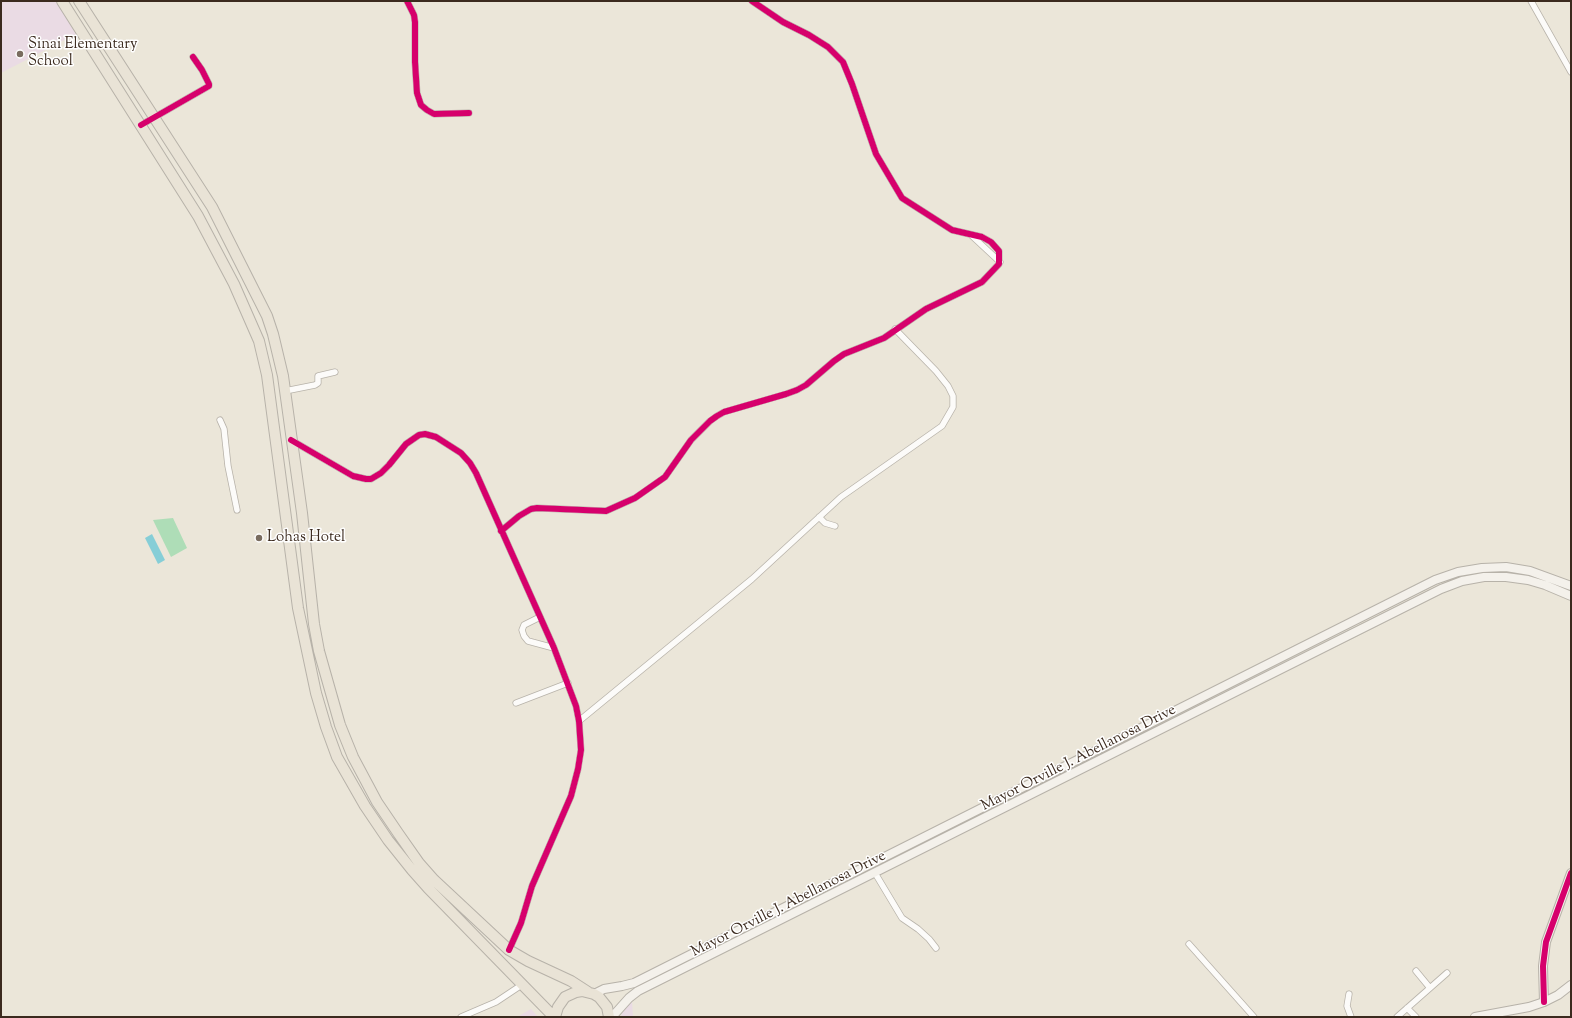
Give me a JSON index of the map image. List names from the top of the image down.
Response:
{
  "streets": {
    "main road": ["Mayor Orville J. Abellanosa Drive"]
  },
  "places": ["Sinai Elementary School", "Lohas Hotel"]
}
